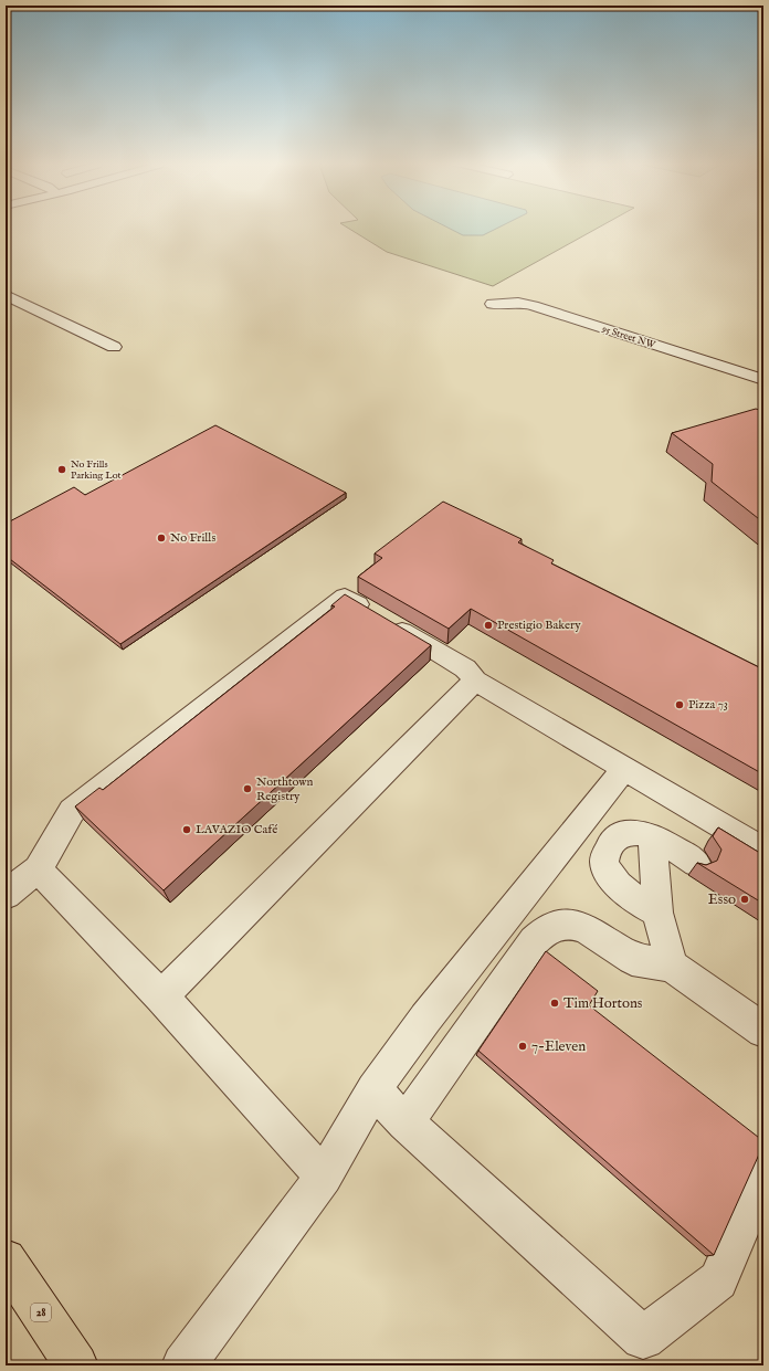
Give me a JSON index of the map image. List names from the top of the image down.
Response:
{
  "streets": {
    "main road": ["28"],
    "street": ["95 Street NW"]
  },
  "places": [
    "No Frills Parking Lot",
    "No Frills",
    "Prestigio Bakery",
    "Pizza 73",
    "Northtown Registry",
    "LAVAZIO Café",
    "Esso",
    "Tim Hortons",
    "7-Eleven"
  ]
}
